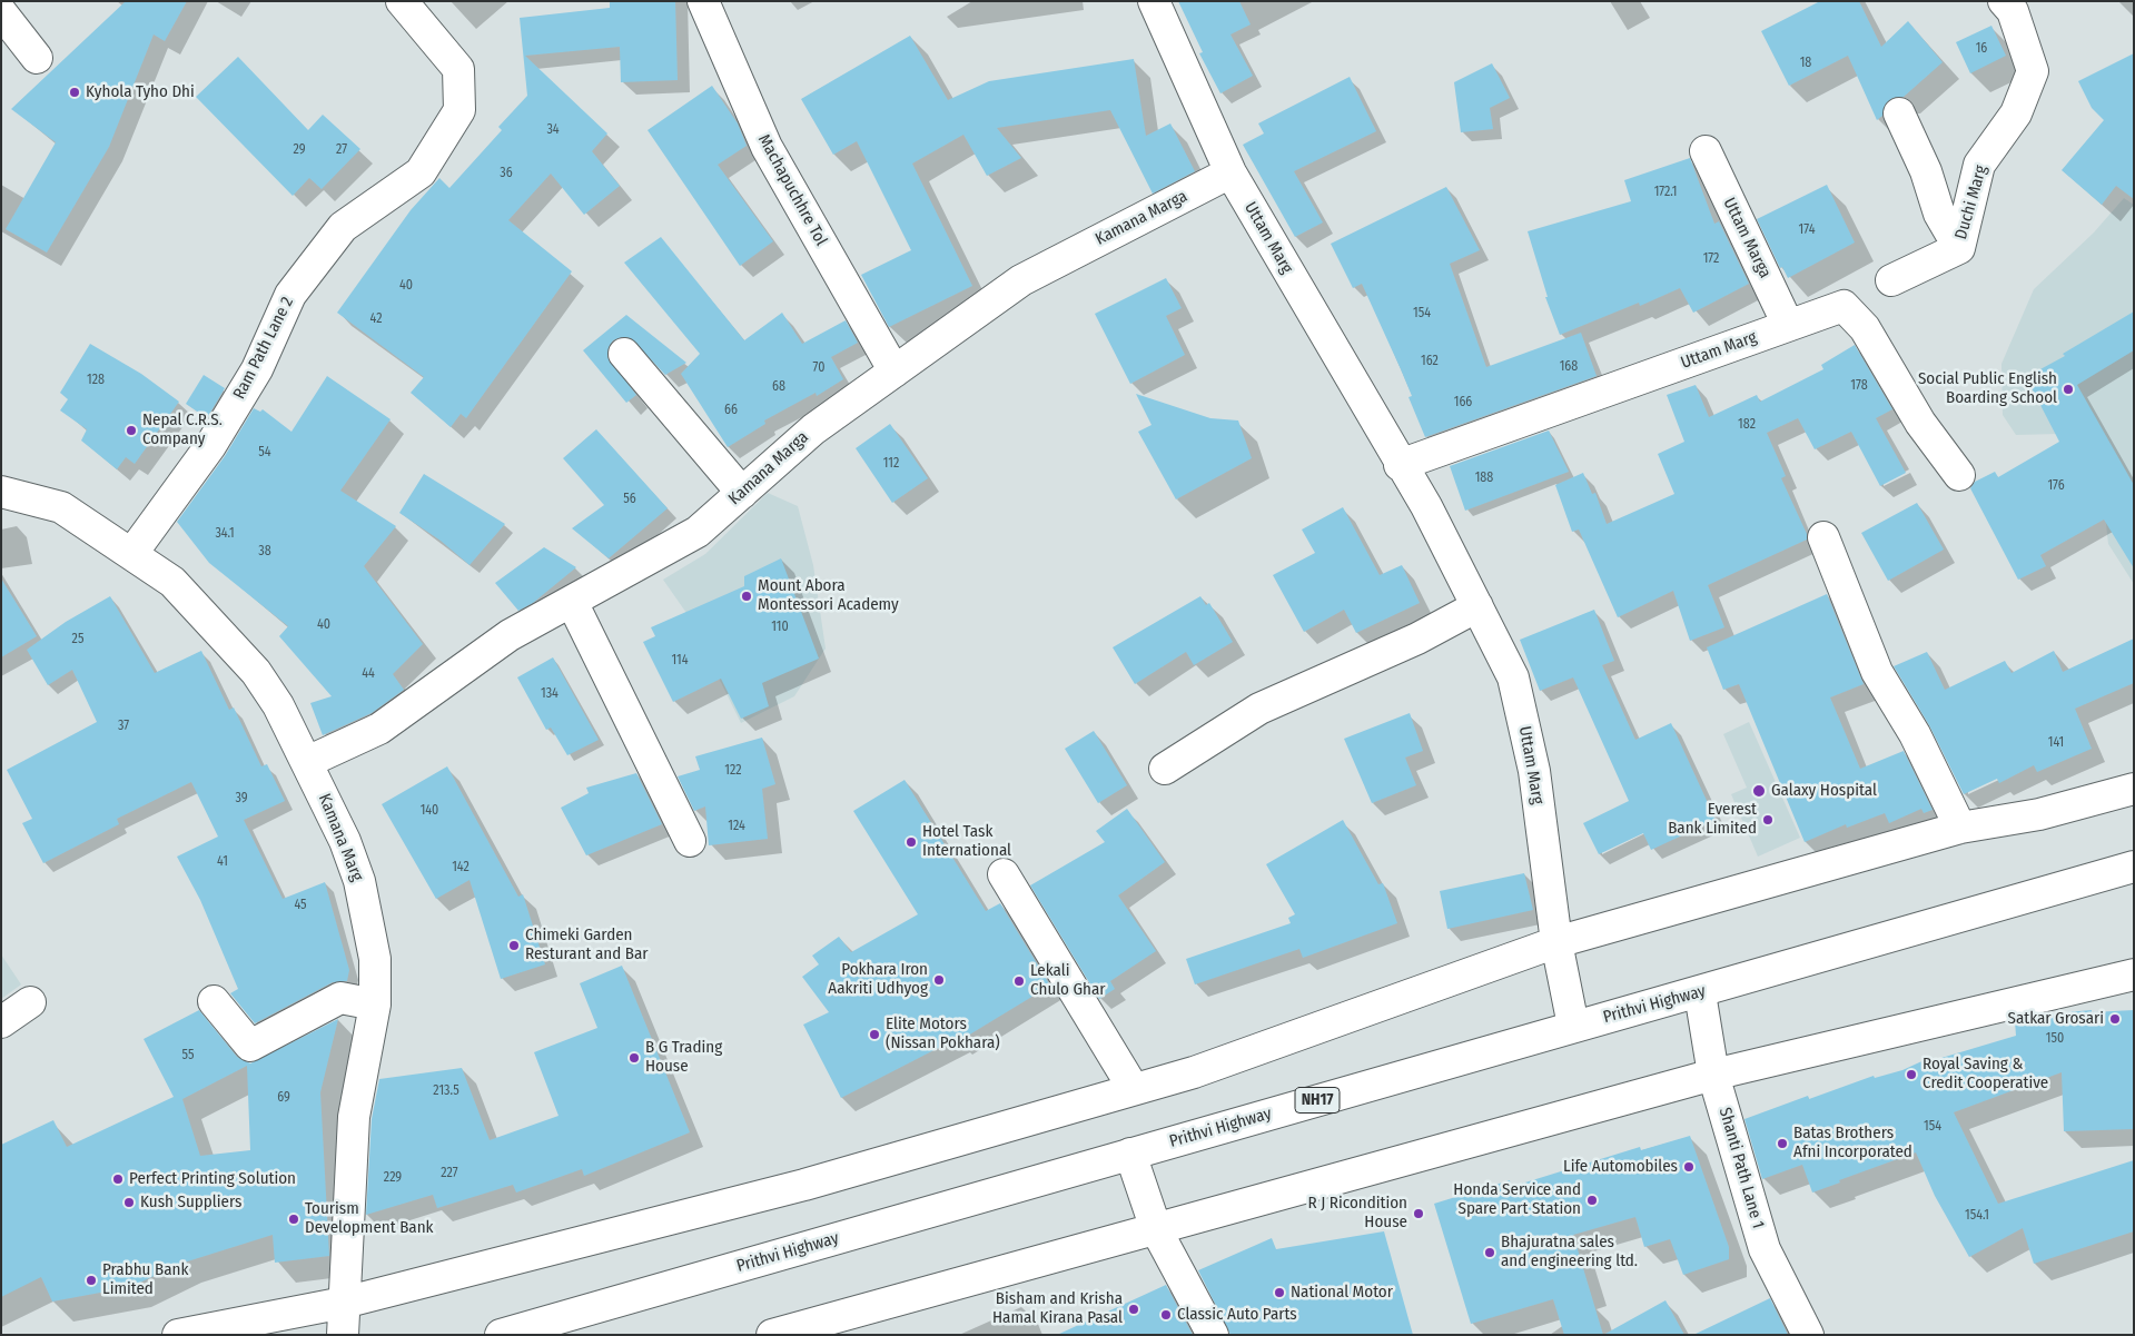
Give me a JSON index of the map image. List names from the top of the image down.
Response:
{
  "streets": {
    "main road": [
      "Machapuchhre Tol",
      "Duchi Marg",
      "Kamana Marga",
      "Uttam Marg",
      "Uttam Marga",
      "Ram Path Lane 2",
      "Kamana Marg",
      "Prithvi Highway",
      "NH17",
      "Shanti Path Lane 1"
    ]
  },
  "crossings": [
    ["Machapuchhre Tol", "Kamana Marga"],
    ["Kamana Marga", "Uttam Marg"],
    ["Kamana Marga", "Kamana Marg"],
    ["Uttam Marg", "Uttam Marga"],
    ["Uttam Marg", "Prithvi Highway"],
    ["Ram Path Lane 2", "Kamana Marg"],
    ["Prithvi Highway", "Shanti Path Lane 1"]
  ],
  "places": [
    "Kyhola Tyho Dhi",
    "Social Public English Boarding School",
    "Nepal C.R.S. Company",
    "Mount Abora Montessori Academy",
    "Galaxy Hospital",
    "Everest Bank Limited",
    "Hotel Task International",
    "Chimeki Garden Resturant and Bar",
    "Pokhara Iron Aakriti Udhyog",
    "Lekali Chulo Ghar",
    "Satkar Grosari",
    "Elite Motors (Nissan Pokhara)",
    "B G Trading House",
    "Royal Saving & Credit Cooperative",
    "Batas Brothers Afni Incorporated",
    "Life Automobiles",
    "Perfect Printing Solution",
    "Honda Service and Spare Part Station",
    "Kush Suppliers",
    "R J Ricondition House",
    "Tourism Development Bank",
    "Bhajuratna sales and engineering ltd.",
    "Prabhu Bank Limited",
    "National Motor",
    "Bisham and Krisha Hamal Kirana Pasal",
    "Classic Auto Parts"
  ],
  "house_numbers": [
    "16",
    "18",
    "34",
    "29",
    "27",
    "36",
    "172.1",
    "174",
    "172",
    "40",
    "154",
    "42",
    "162",
    "168",
    "70",
    "128",
    "178",
    "68",
    "166",
    "66",
    "182",
    "54",
    "112",
    "188",
    "176",
    "56",
    "34.1",
    "38",
    "40",
    "110",
    "25",
    "114",
    "44",
    "134",
    "37",
    "141",
    "122",
    "39",
    "140",
    "124",
    "41",
    "142",
    "45",
    "150",
    "55",
    "213.5",
    "69",
    "154",
    "227",
    "229",
    "154.1"
  ]
}
